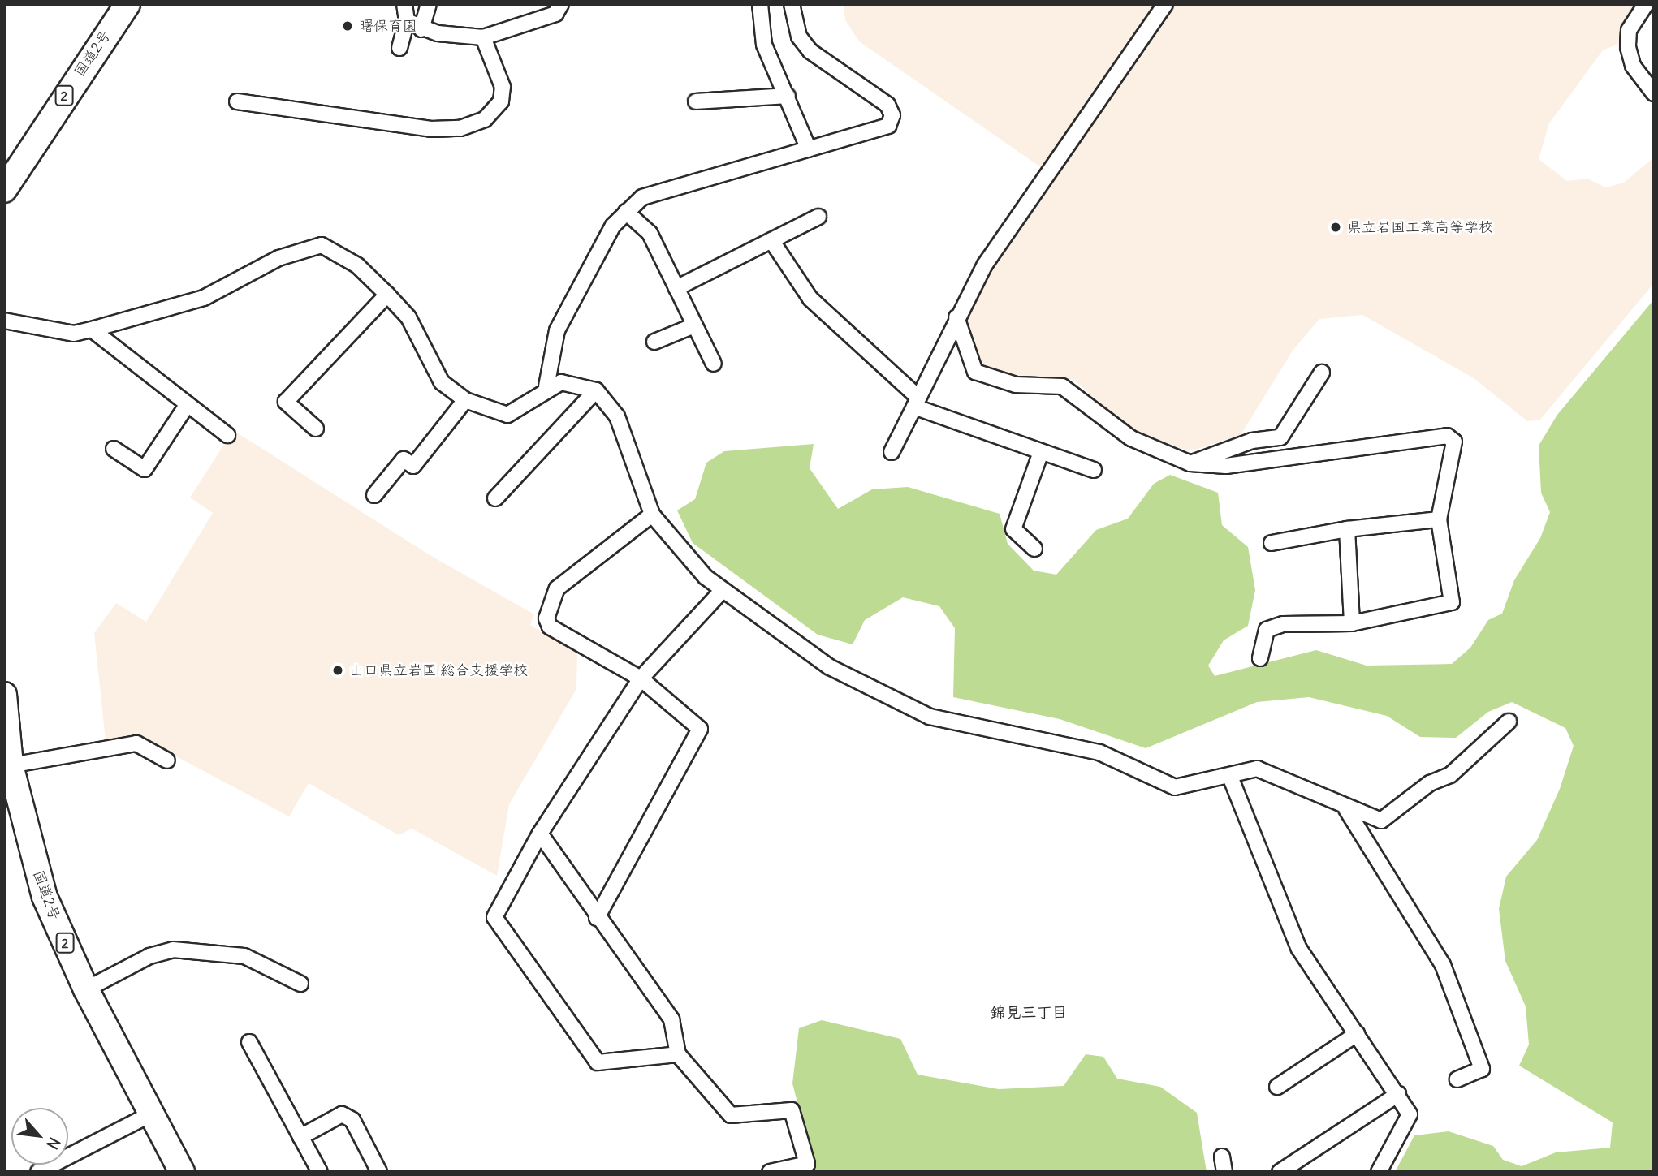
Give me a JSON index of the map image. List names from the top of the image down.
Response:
{
  "streets": {
    "highway": ["国道2号", "2"]
  },
  "districts": ["錦見三丁目"],
  "places": ["曙保育園", "県立岩国工業高等学校", "山口県立岩国 総合支援学校"],
  "north": "bottom right"
}
